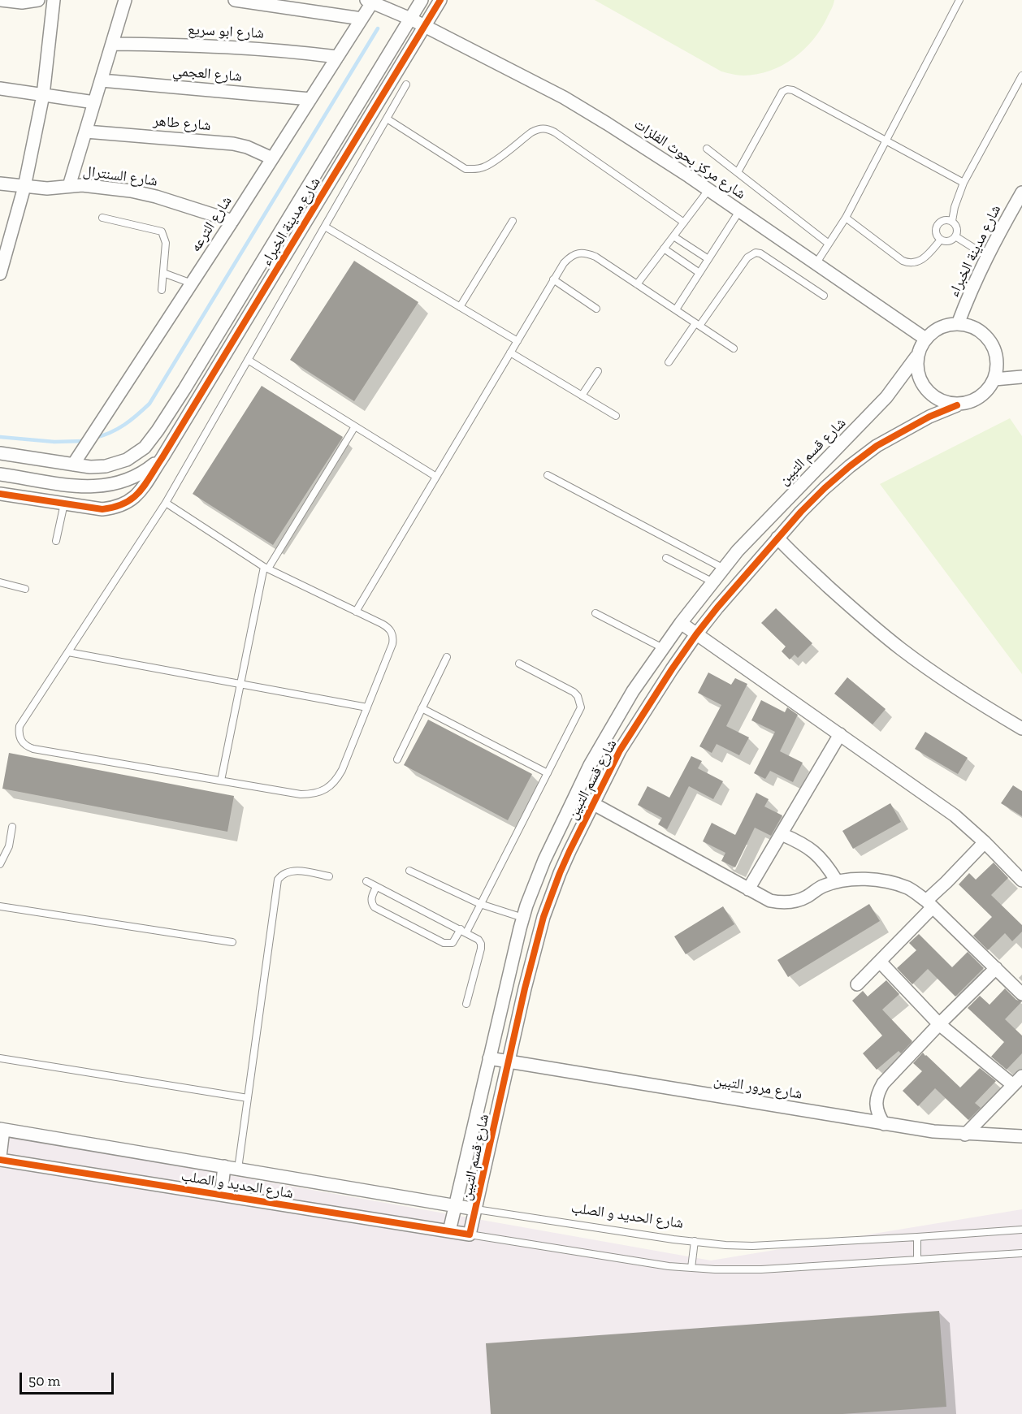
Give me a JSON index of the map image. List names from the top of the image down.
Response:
{
  "streets": {
    "street": [
      "شارع ابو سريع",
      "شارع العجمي",
      "شارع طاهر",
      "شارع مركز بحوث الفلزات",
      "شارع السنترال",
      "شارع مدينة الخبراء",
      "شارع الترعه",
      "شارع قسم التبين",
      "شارع مرور التبين",
      "شارع الحديد و الصلب"
    ]
  },
  "crossings": [
    ["شارع ابو سريع", "شارع الترعه"],
    ["شارع العجمي", "شارع الترعه"],
    ["شارع طاهر", "شارع الترعه"],
    ["شارع مركز بحوث الفلزات", "شارع مدينة الخبراء"],
    ["شارع مركز بحوث الفلزات", "شارع الترعه"],
    ["شارع مركز بحوث الفلزات", "شارع قسم التبين"],
    ["شارع السنترال", "شارع الترعه"],
    ["شارع مدينة الخبراء", "شارع الترعه"],
    ["شارع مدينة الخبراء", "شارع قسم التبين"],
    ["شارع قسم التبين", "شارع مرور التبين"],
    ["شارع قسم التبين", "شارع الحديد و الصلب"]
  ],
  "scale_bar": "50 m"
}
